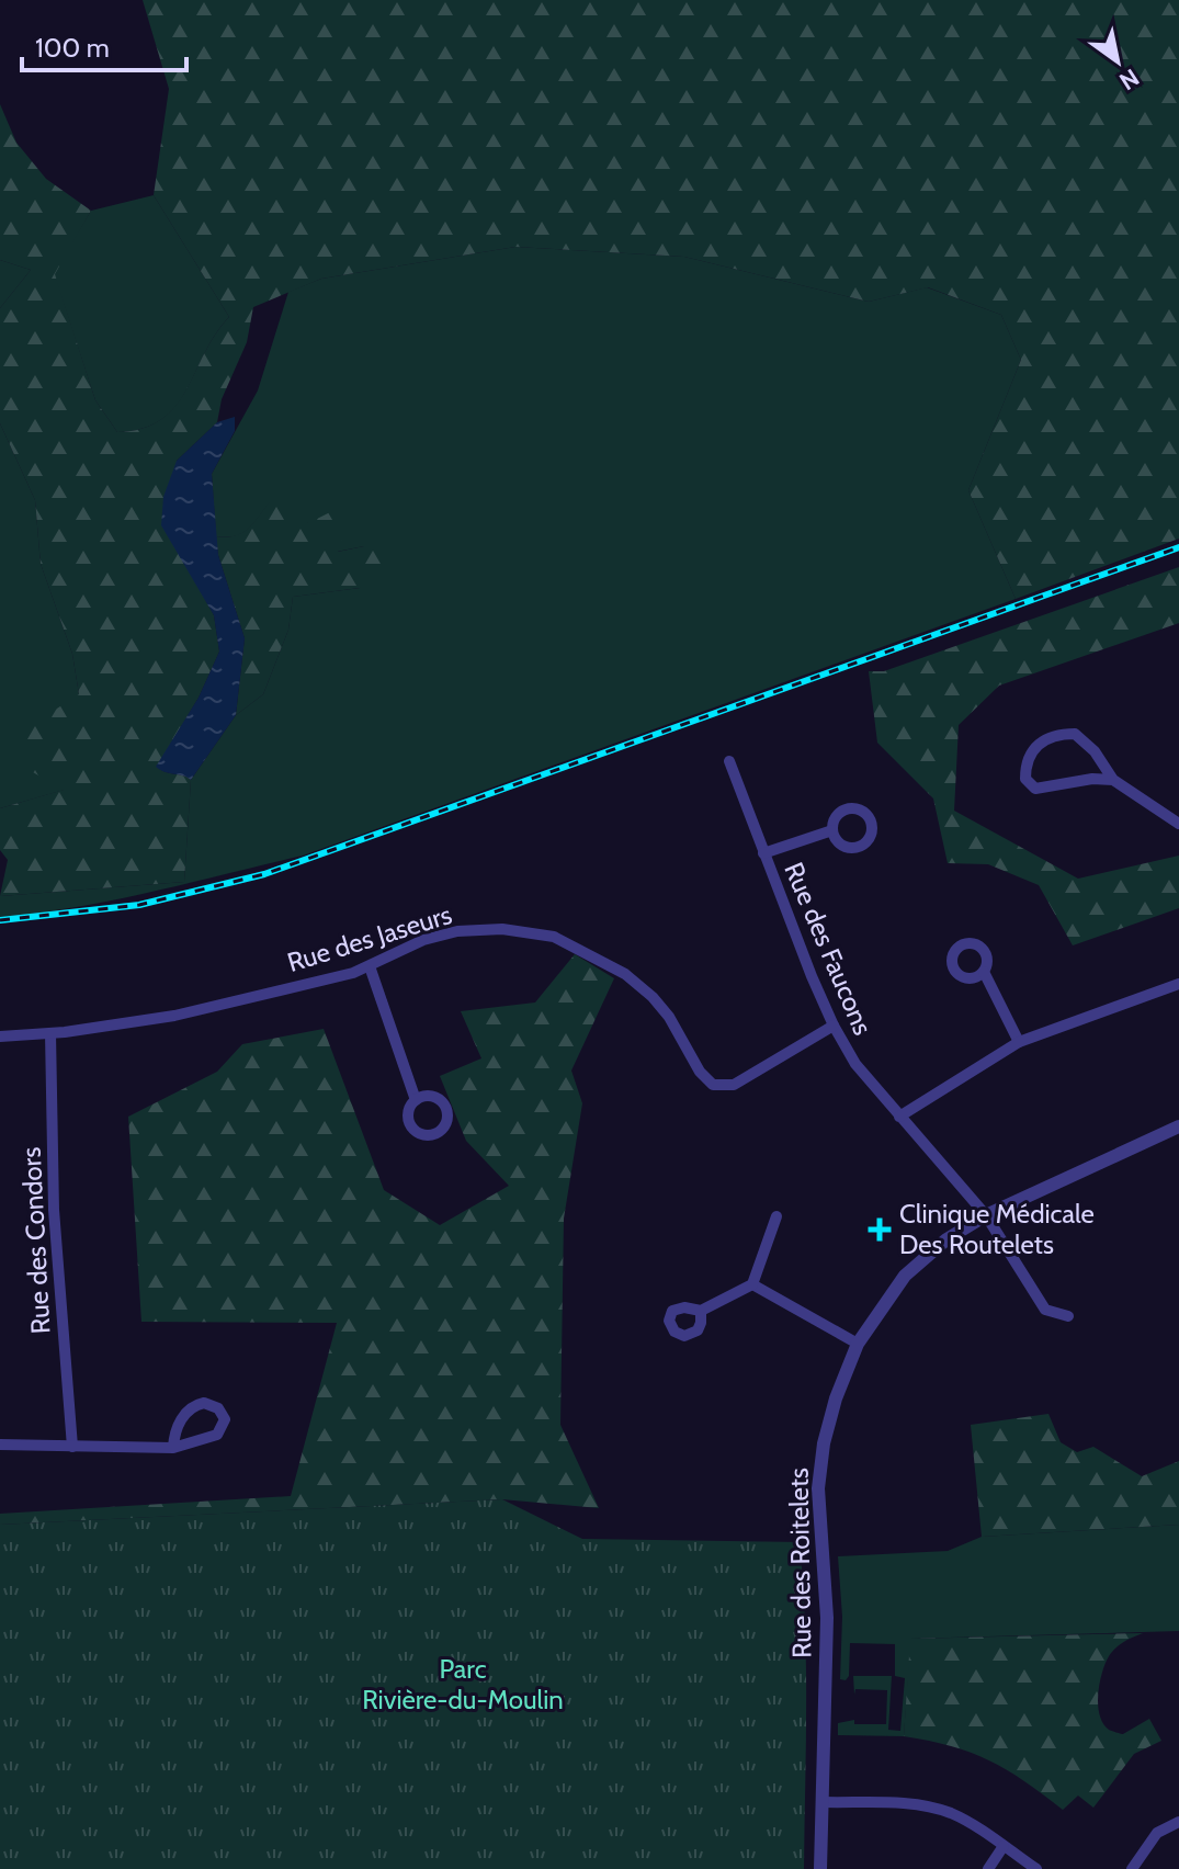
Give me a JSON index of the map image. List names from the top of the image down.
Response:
{
  "streets": {
    "street": [
      "Rue des Jaseurs",
      "Rue des Faucons",
      "Rue des Condors",
      "Rue des Roitelets"
    ]
  },
  "crossings": [
    ["Rue des Jaseurs", "Rue des Faucons"],
    ["Rue des Jaseurs", "Rue des Condors"],
    ["Rue des Faucons", "Rue des Roitelets"]
  ],
  "parks": ["Parc Rivière-du-Moulin"],
  "places": {
    "health": ["Clinique Médicale Des Routelets"]
  },
  "scale_bar": "100 m",
  "north": "bottom right"
}
